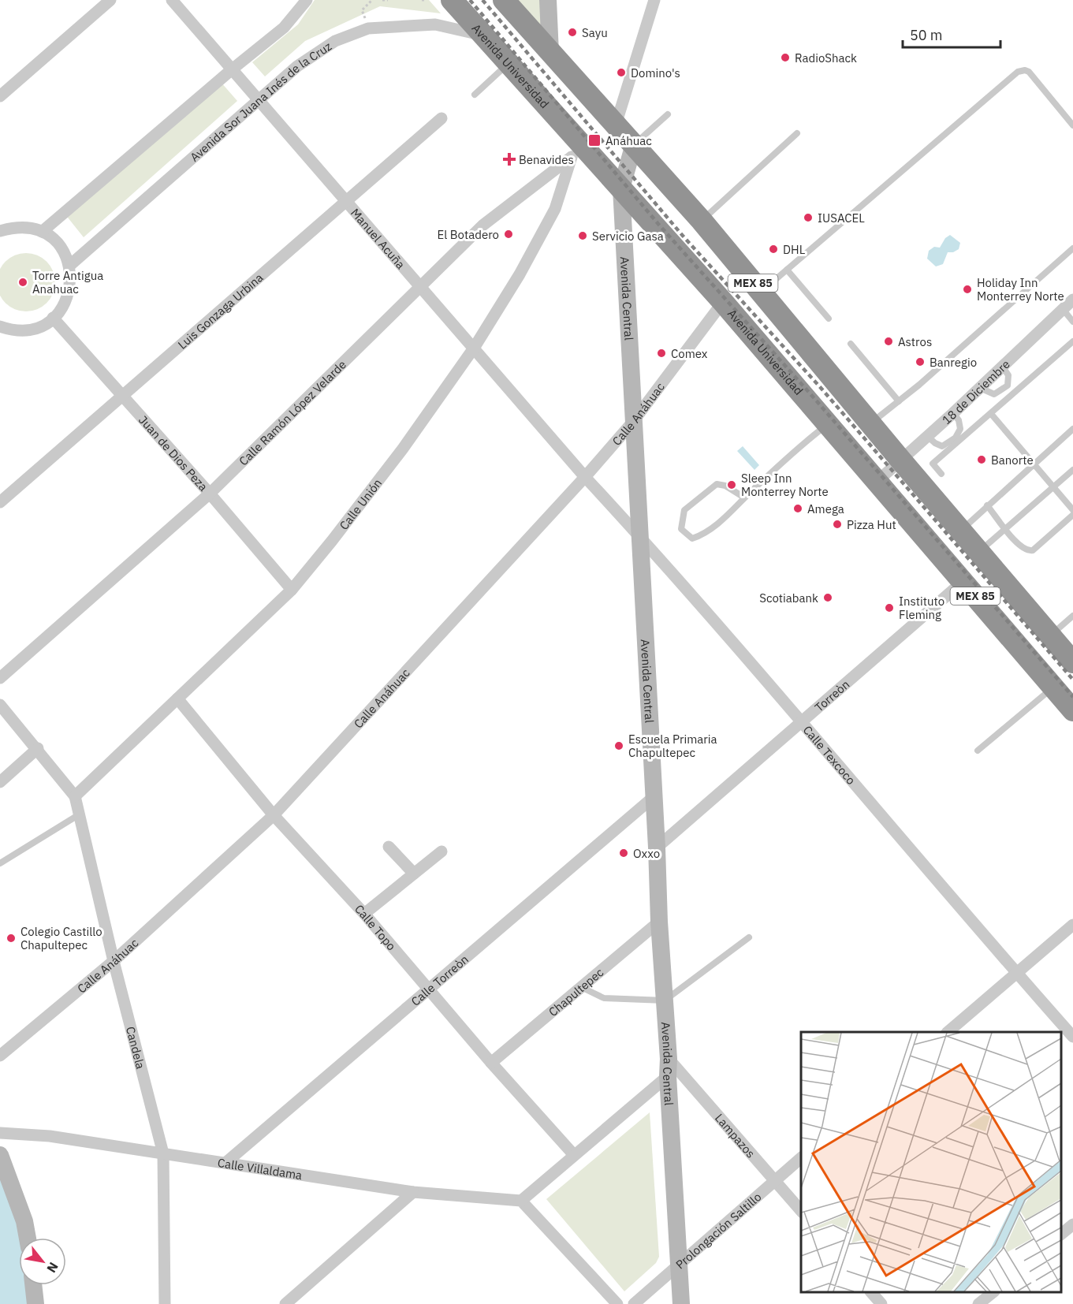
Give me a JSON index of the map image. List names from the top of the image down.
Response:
{
  "streets": {
    "highway": ["Avenida Universidad", "MEX 85"],
    "street": [
      "Avenida Sor Juana Inés de la Cruz",
      "Manuel Acuña",
      "Avenida Central",
      "Luis Gonzaga Urbina",
      "18 de Diciembre",
      "Calle Ramón López Velarde",
      "Calle Anáhuac",
      "Juan de Dios Peza",
      "Calle Unión",
      "Torreòn",
      "Calle Texcoco",
      "Calle Topo",
      "Calle Torreòn",
      "Chapultepec",
      "Candela",
      "Lampazos",
      "Calle Villaldama",
      "Prolongación Saltillo"
    ]
  },
  "crossings": [
    ["Avenida Universidad", "Avenida Sor Juana Inés de la Cruz"],
    ["Avenida Universidad", "Avenida Central"],
    ["Avenida Universidad", "18 de Diciembre"],
    ["Avenida Universidad", "Calle Ramón López Velarde"],
    ["Avenida Universidad", "Calle Anáhuac"],
    ["Avenida Universidad", "Calle Unión"],
    ["Avenida Universidad", "Torreòn"],
    ["Avenida Sor Juana Inés de la Cruz", "Manuel Acuña"],
    ["Manuel Acuña", "Luis Gonzaga Urbina"],
    ["Manuel Acuña", "Calle Ramón López Velarde"],
    ["Manuel Acuña", "Calle Anáhuac"],
    ["Manuel Acuña", "Calle Unión"],
    ["Manuel Acuña", "Calle Texcoco"],
    ["MEX 85", "Avenida Central"],
    ["MEX 85", "18 de Diciembre"],
    ["Avenida Central", "Calle Anáhuac"],
    ["Avenida Central", "Torreòn"],
    ["Avenida Central", "Calle Texcoco"],
    ["Avenida Central", "Calle Torreòn"],
    ["Avenida Central", "Chapultepec"],
    ["Avenida Central", "Lampazos"],
    ["Avenida Central", "Prolongación Saltillo"],
    ["Luis Gonzaga Urbina", "Juan de Dios Peza"],
    ["Calle Ramón López Velarde", "Juan de Dios Peza"],
    ["Calle Ramón López Velarde", "Calle Unión"],
    ["Calle Anáhuac", "Calle Texcoco"],
    ["Calle Anáhuac", "Calle Topo"],
    ["Calle Anáhuac", "Candela"],
    ["Juan de Dios Peza", "Calle Unión"],
    ["Calle Unión", "Calle Topo"],
    ["Calle Unión", "Candela"],
    ["Torreòn", "Calle Texcoco"],
    ["Calle Topo", "Calle Torreòn"],
    ["Calle Topo", "Chapultepec"],
    ["Calle Torreòn", "Calle Villaldama"],
    ["Candela", "Calle Villaldama"],
    ["Lampazos", "Prolongación Saltillo"]
  ],
  "places": {
    "other": [
      "Sayu",
      "RadioShack",
      "Domino's",
      "IUSACEL",
      "El Botadero",
      "Servicio Gasa",
      "DHL",
      "Torre Antigua Anahuac",
      "Holiday Inn Monterrey Norte",
      "Astros",
      "Comex",
      "Banregio",
      "Banorte",
      "Sleep Inn Monterrey Norte",
      "Amega",
      "Pizza Hut",
      "Scotiabank",
      "Instituto Fleming",
      "Escuela Primaria Chapultepec",
      "Oxxo",
      "Colegio Castillo Chapultepec"
    ],
    "transit": ["Anáhuac"],
    "health": ["Benavides"]
  },
  "scale_bar": "50 m",
  "north": "bottom right"
}
